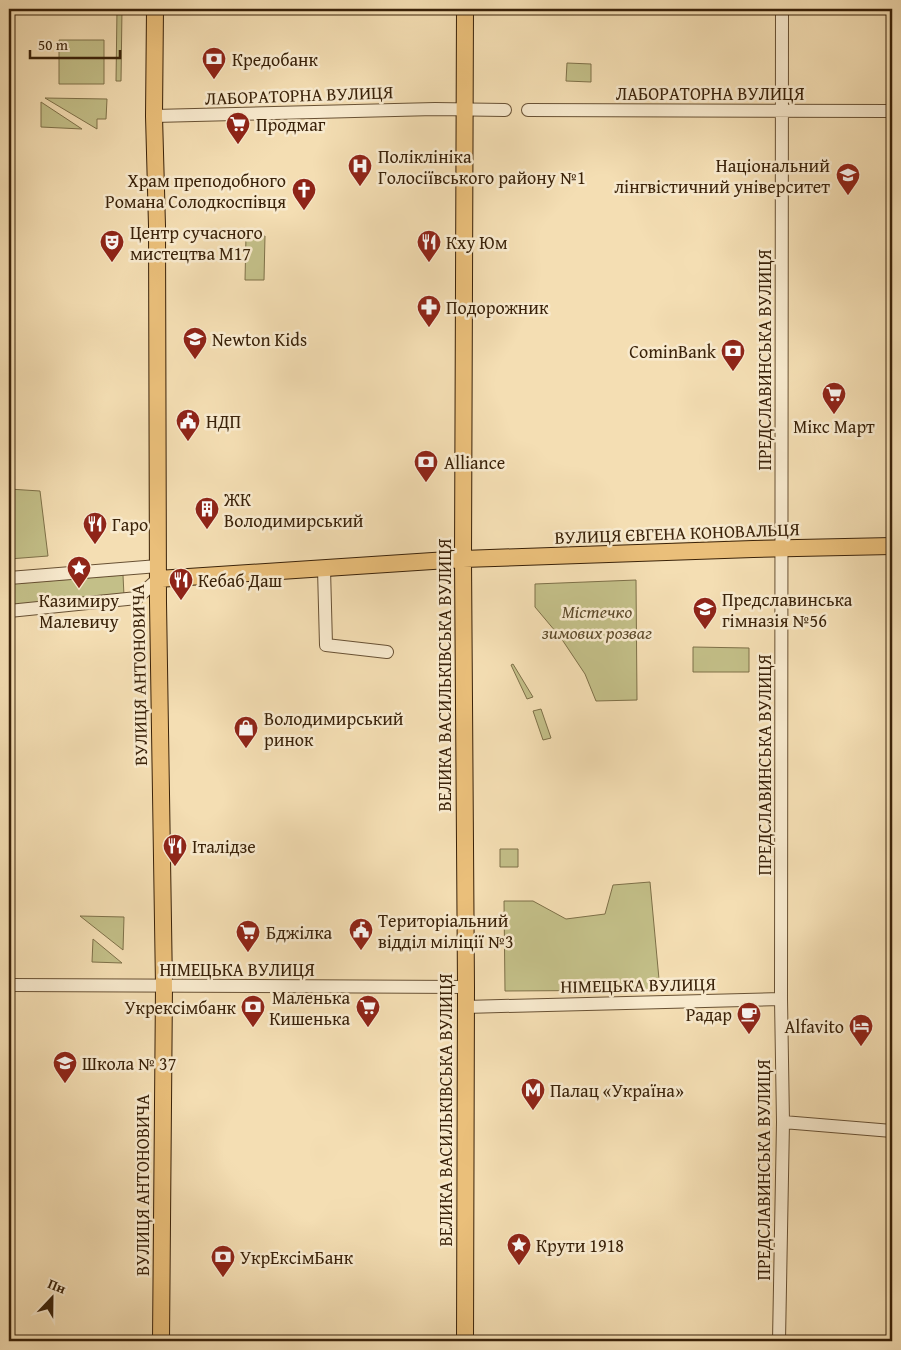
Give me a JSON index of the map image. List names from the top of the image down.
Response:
{
  "streets": {
    "main road": ["ВУЛИЦЯ ЄВГЕНА КОНОВАЛЬЦЯ", "ВУЛИЦЯ АНТОНОВИЧА", "ВЕЛИКА ВАСИЛЬКІВСЬКА ВУЛИЦЯ"],
    "street": ["ЛАБОРАТОРНА ВУЛИЦЯ", "ПРЕДСЛАВИНСЬКА ВУЛИЦЯ", "НІМЕЦЬКА ВУЛИЦЯ"]
  },
  "crossings": [
    ["ЛАБОРАТОРНА ВУЛИЦЯ", "ПРЕДСЛАВИНСЬКА ВУЛИЦЯ"],
    ["ЛАБОРАТОРНА ВУЛИЦЯ", "ВУЛИЦЯ АНТОНОВИЧА"],
    ["ЛАБОРАТОРНА ВУЛИЦЯ", "ВЕЛИКА ВАСИЛЬКІВСЬКА ВУЛИЦЯ"],
    ["ПРЕДСЛАВИНСЬКА ВУЛИЦЯ", "ВУЛИЦЯ ЄВГЕНА КОНОВАЛЬЦЯ"],
    ["ПРЕДСЛАВИНСЬКА ВУЛИЦЯ", "НІМЕЦЬКА ВУЛИЦЯ"],
    ["ВУЛИЦЯ ЄВГЕНА КОНОВАЛЬЦЯ", "ВУЛИЦЯ АНТОНОВИЧА"],
    ["ВУЛИЦЯ ЄВГЕНА КОНОВАЛЬЦЯ", "ВЕЛИКА ВАСИЛЬКІВСЬКА ВУЛИЦЯ"],
    ["ВУЛИЦЯ АНТОНОВИЧА", "НІМЕЦЬКА ВУЛИЦЯ"],
    ["ВЕЛИКА ВАСИЛЬКІВСЬКА ВУЛИЦЯ", "НІМЕЦЬКА ВУЛИЦЯ"]
  ],
  "parks": ["Містечко зимових розваг"],
  "places": {
    "bank": [
      "Кредобанк",
      "CominBank",
      "Alliance",
      "Укрексімбанк",
      "УкрЕксімБанк"
    ],
    "supermarket": [
      "Продмаг",
      "Мікс Март",
      "Бджілка",
      "Маленька Кишенька"
    ],
    "hospital": ["Поліклініка Голосіївського району №1"],
    "school or university": [
      "Національний лінгвістичний університет",
      "Newton Kids",
      "Предславинська гімназія №56",
      "Школа № 37"
    ],
    "church": ["Храм преподобного Романа Солодкоспівця"],
    "theatre": ["Центр сучасного мистецтва M17"],
    "restaurant": [
      "Кху Юм",
      "Гаро",
      "Кебаб Даш",
      "Італідзе"
    ],
    "pharmacy": ["Подорожник"],
    "public building": ["НДП", "Територіальний відділ міліції №3"],
    "building": ["ЖК Володимирський"],
    "place": ["Казимиру Малевичу", "Крути 1918"],
    "shop": ["Володимирський ринок"],
    "cafe": ["Радар"],
    "hotel": ["Alfavito"],
    "metro station": ["Палац «Україна»"]
  },
  "scale_bar": "50 m",
  "north": "top"
}
